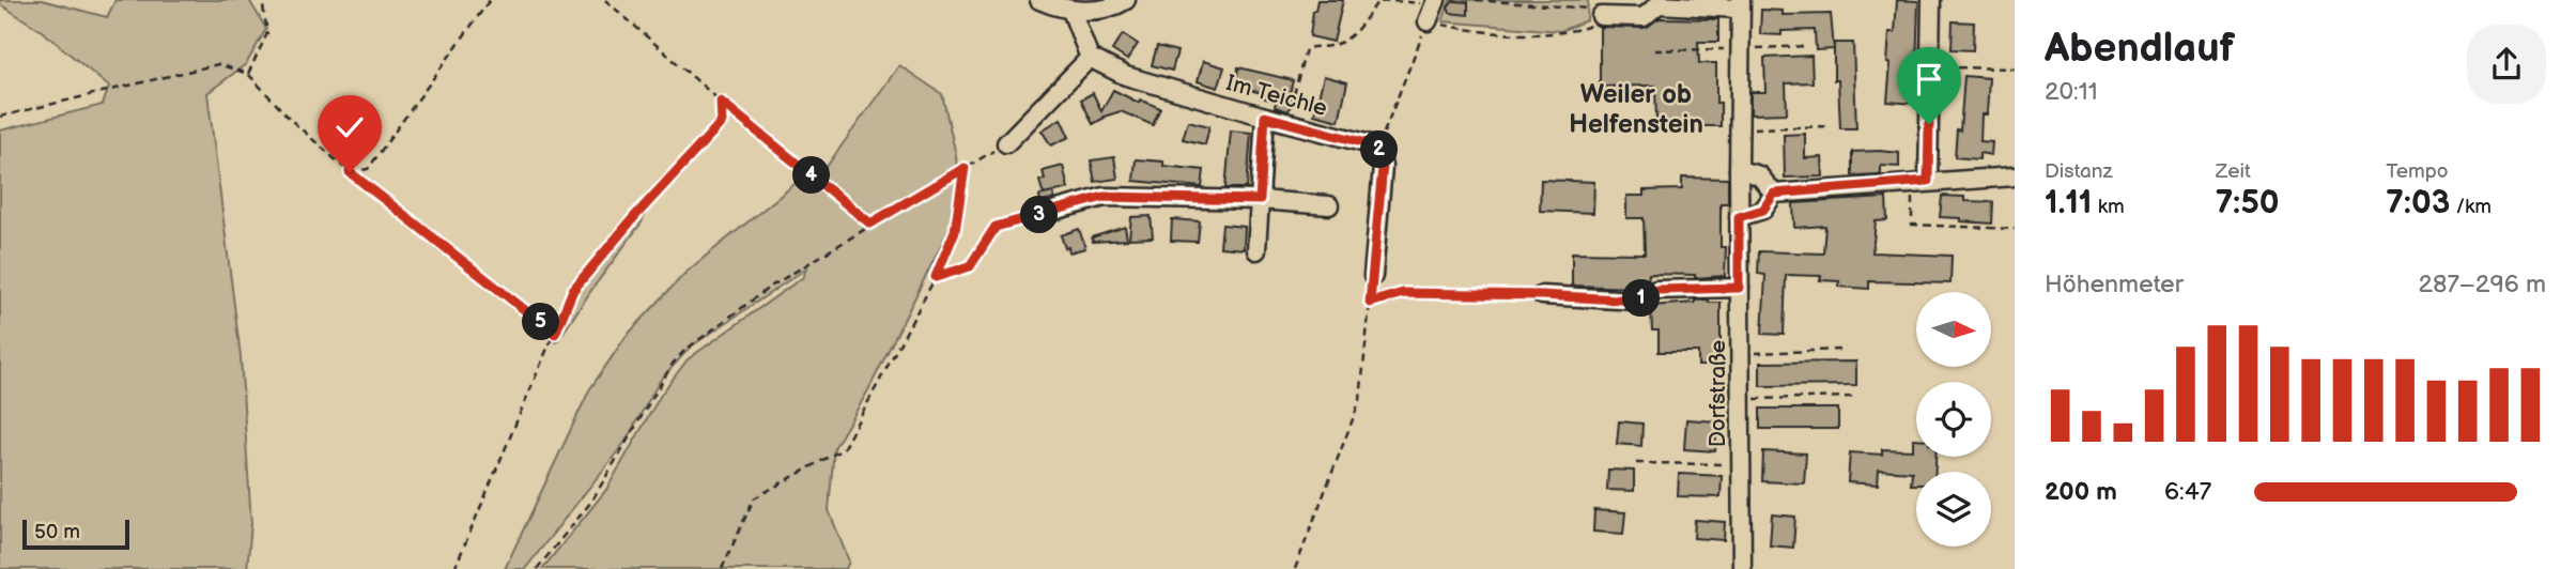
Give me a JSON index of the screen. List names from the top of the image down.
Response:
{
  "streets": {
    "street": ["Im Teichle", "Dorfstraße"]
  },
  "districts": ["Weiler ob Helfenstein"],
  "scale_bar": "50 m",
  "north": "right",
  "page": {
    "heading": ["Abendlauf", "20:11"],
    "stats": [
      ["Distanz", "1.11 km"],
      ["Zeit", "7:50"],
      ["Tempo", "7:03 /km"]
    ],
    "pins": [
      "2",
      "4",
      "3",
      "1",
      "5"
    ],
    "chart": ["Höhenmeter", "287–296 m"],
    "list": [
      {
        "name": "200 m",
        "note": "6:47"
      }
    ],
    "scale": "50 m"
  }
}
